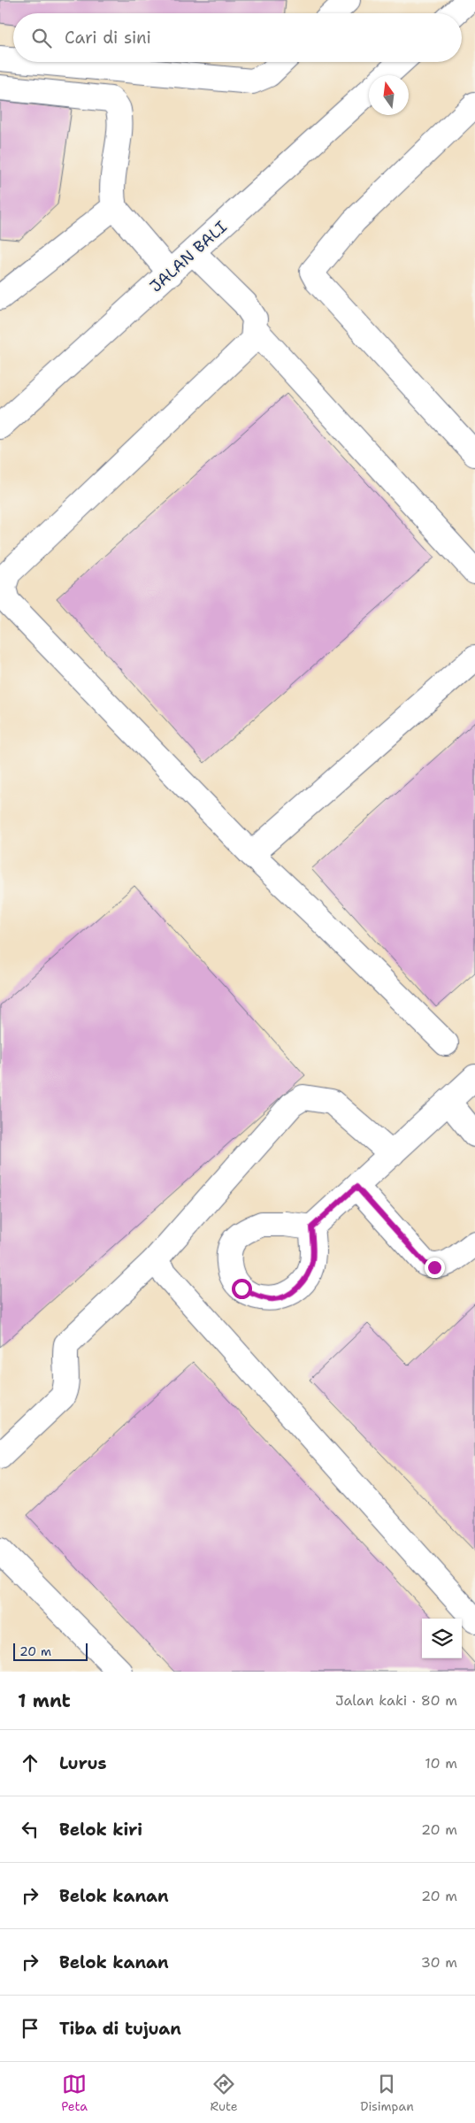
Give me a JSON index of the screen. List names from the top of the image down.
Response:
{
  "streets": {
    "street": ["JALAN BALI"]
  },
  "scale_bar": "20 m",
  "north": "top",
  "page": {
    "search": "Cari di sini",
    "scale": "20 m",
    "heading": ["1 mnt", "Jalan kaki · 80 m"],
    "list": [
      ["Lurus", "10 m"],
      ["Belok kiri", "20 m"],
      ["Belok kanan", "20 m"],
      ["Belok kanan", "30 m"],
      "Tiba di tujuan"
    ],
    "nav": ["Peta", "Rute", "Disimpan"]
  }
}
